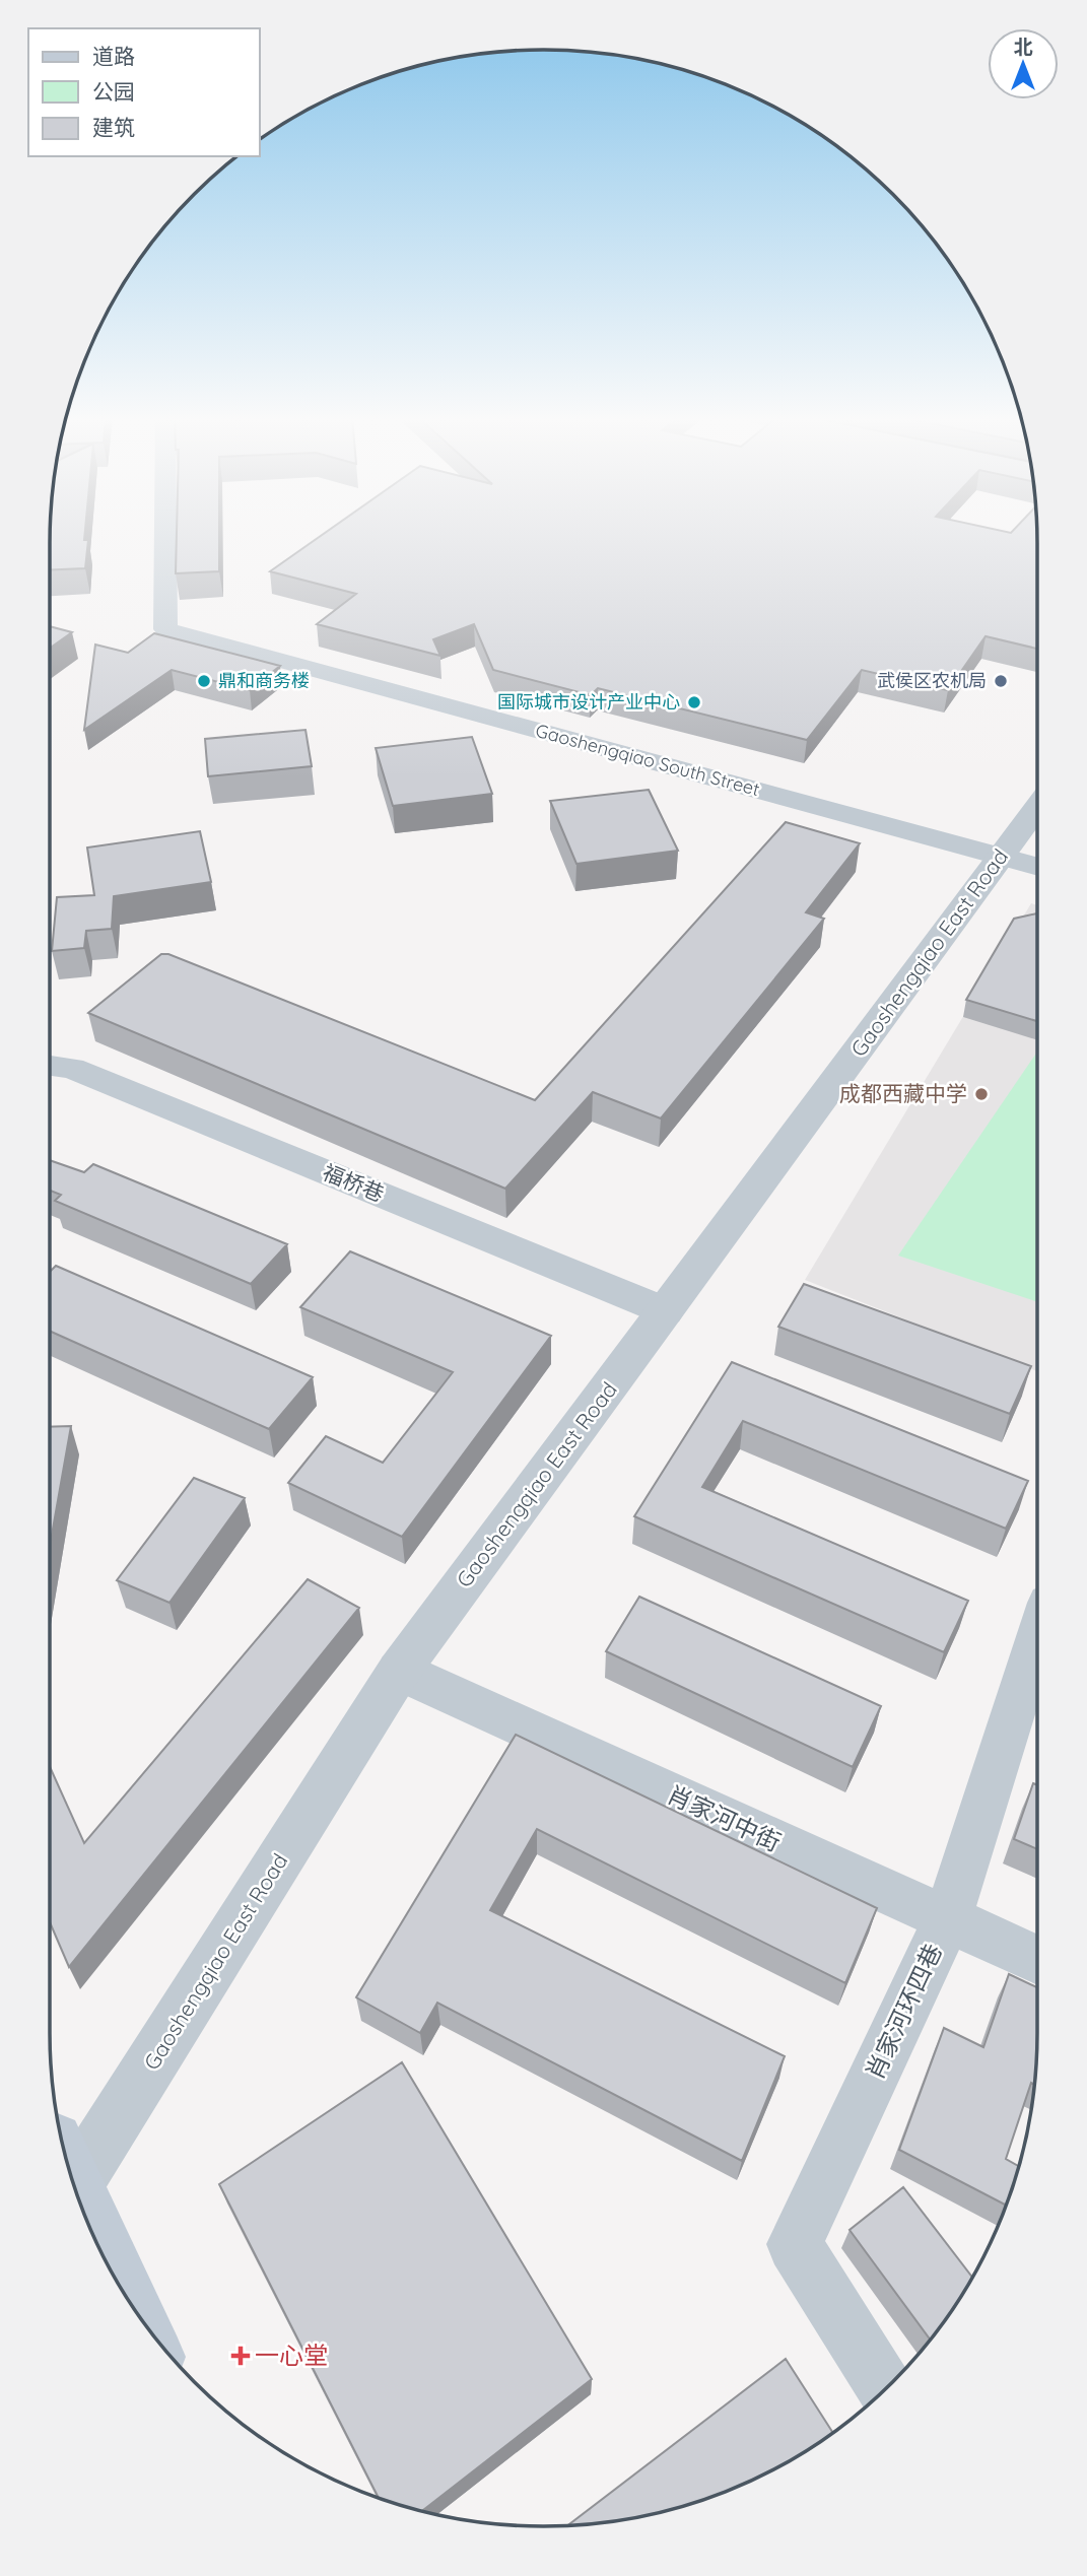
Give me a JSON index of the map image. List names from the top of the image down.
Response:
{
  "streets": {
    "street": [
      "Gaoshengqiao South Street",
      "Gaoshengqiao East Road",
      "福桥巷",
      "肖家河中街",
      "肖家河环四巷"
    ]
  },
  "crossings": [
    ["Gaoshengqiao South Street", "Gaoshengqiao East Road"],
    ["Gaoshengqiao East Road", "福桥巷"],
    ["Gaoshengqiao East Road", "肖家河中街"],
    ["肖家河中街", "肖家河环四巷"]
  ],
  "places": {
    "other": [
      "鼎和商务楼",
      "武侯区农机局",
      "国际城市设计产业中心",
      "成都西藏中学"
    ],
    "health": ["一心堂"]
  },
  "legend": ["道路", "公园", "建筑"],
  "north": "top"
}
